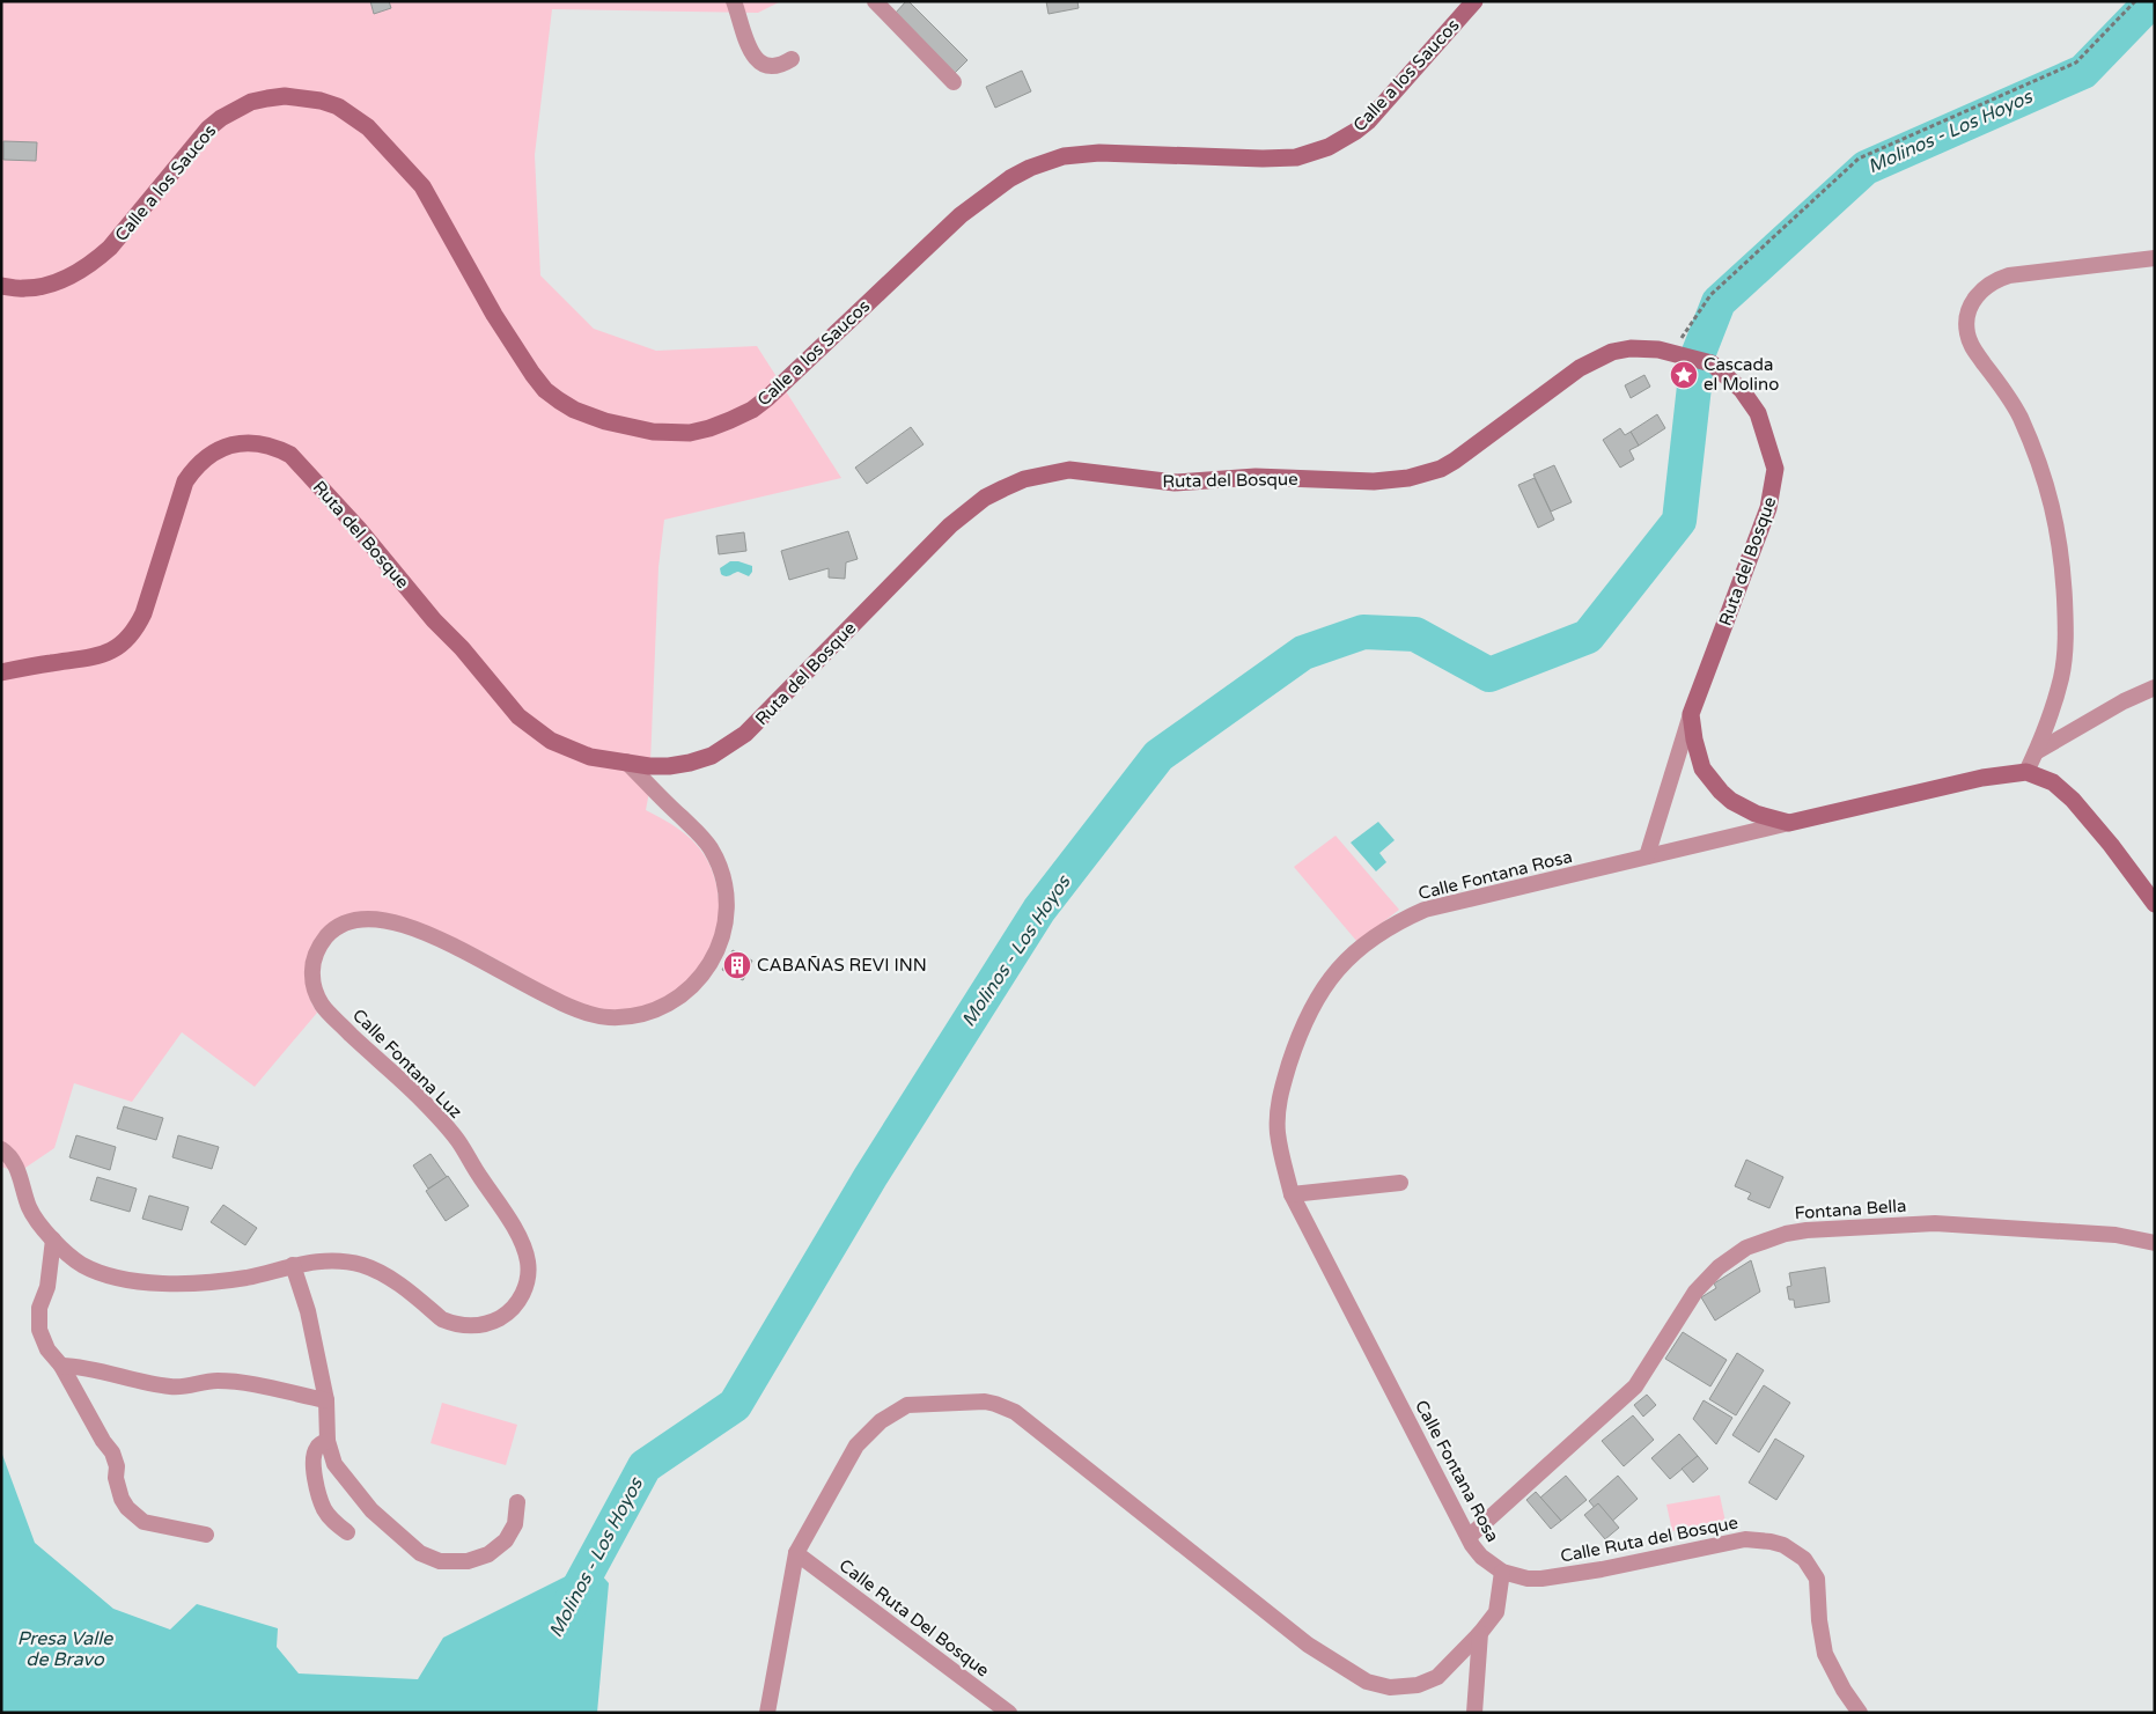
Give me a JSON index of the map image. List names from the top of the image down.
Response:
{
  "streets": {
    "street": [
      "Calle a los Saucos",
      "Ruta del Bosque",
      "Calle Fontana Rosa",
      "Calle Fontana Luz",
      "Fontana Bella",
      "Calle Ruta del Bosque",
      "Calle Ruta Del Bosque"
    ]
  },
  "crossings": [
    ["Ruta del Bosque", "Calle Fontana Rosa"],
    ["Ruta del Bosque", "Calle Fontana Luz"],
    ["Calle Fontana Rosa", "Fontana Bella"],
    ["Calle Fontana Rosa", "Calle Ruta del Bosque"]
  ],
  "water": ["Molinos - Los Hoyos", "Presa Valle de Bravo"],
  "places": {
    "place": ["Cascada el Molino"],
    "building": ["CABAÑAS REVI INN"]
  }
}
